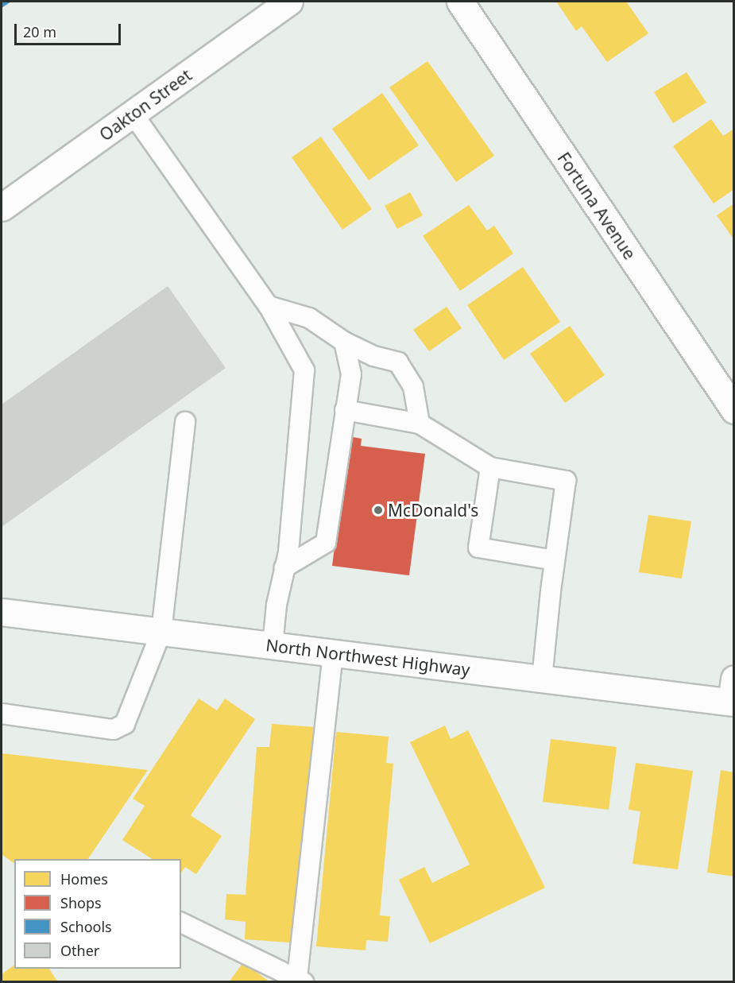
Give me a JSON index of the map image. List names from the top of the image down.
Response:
{
  "streets": {
    "main road": ["Oakton Street", "Fortuna Avenue", "North Northwest Highway"]
  },
  "places": ["McDonald's"],
  "legend": [
    "Homes",
    "Shops",
    "Schools",
    "Other"
  ],
  "scale_bar": "20 m"
}
